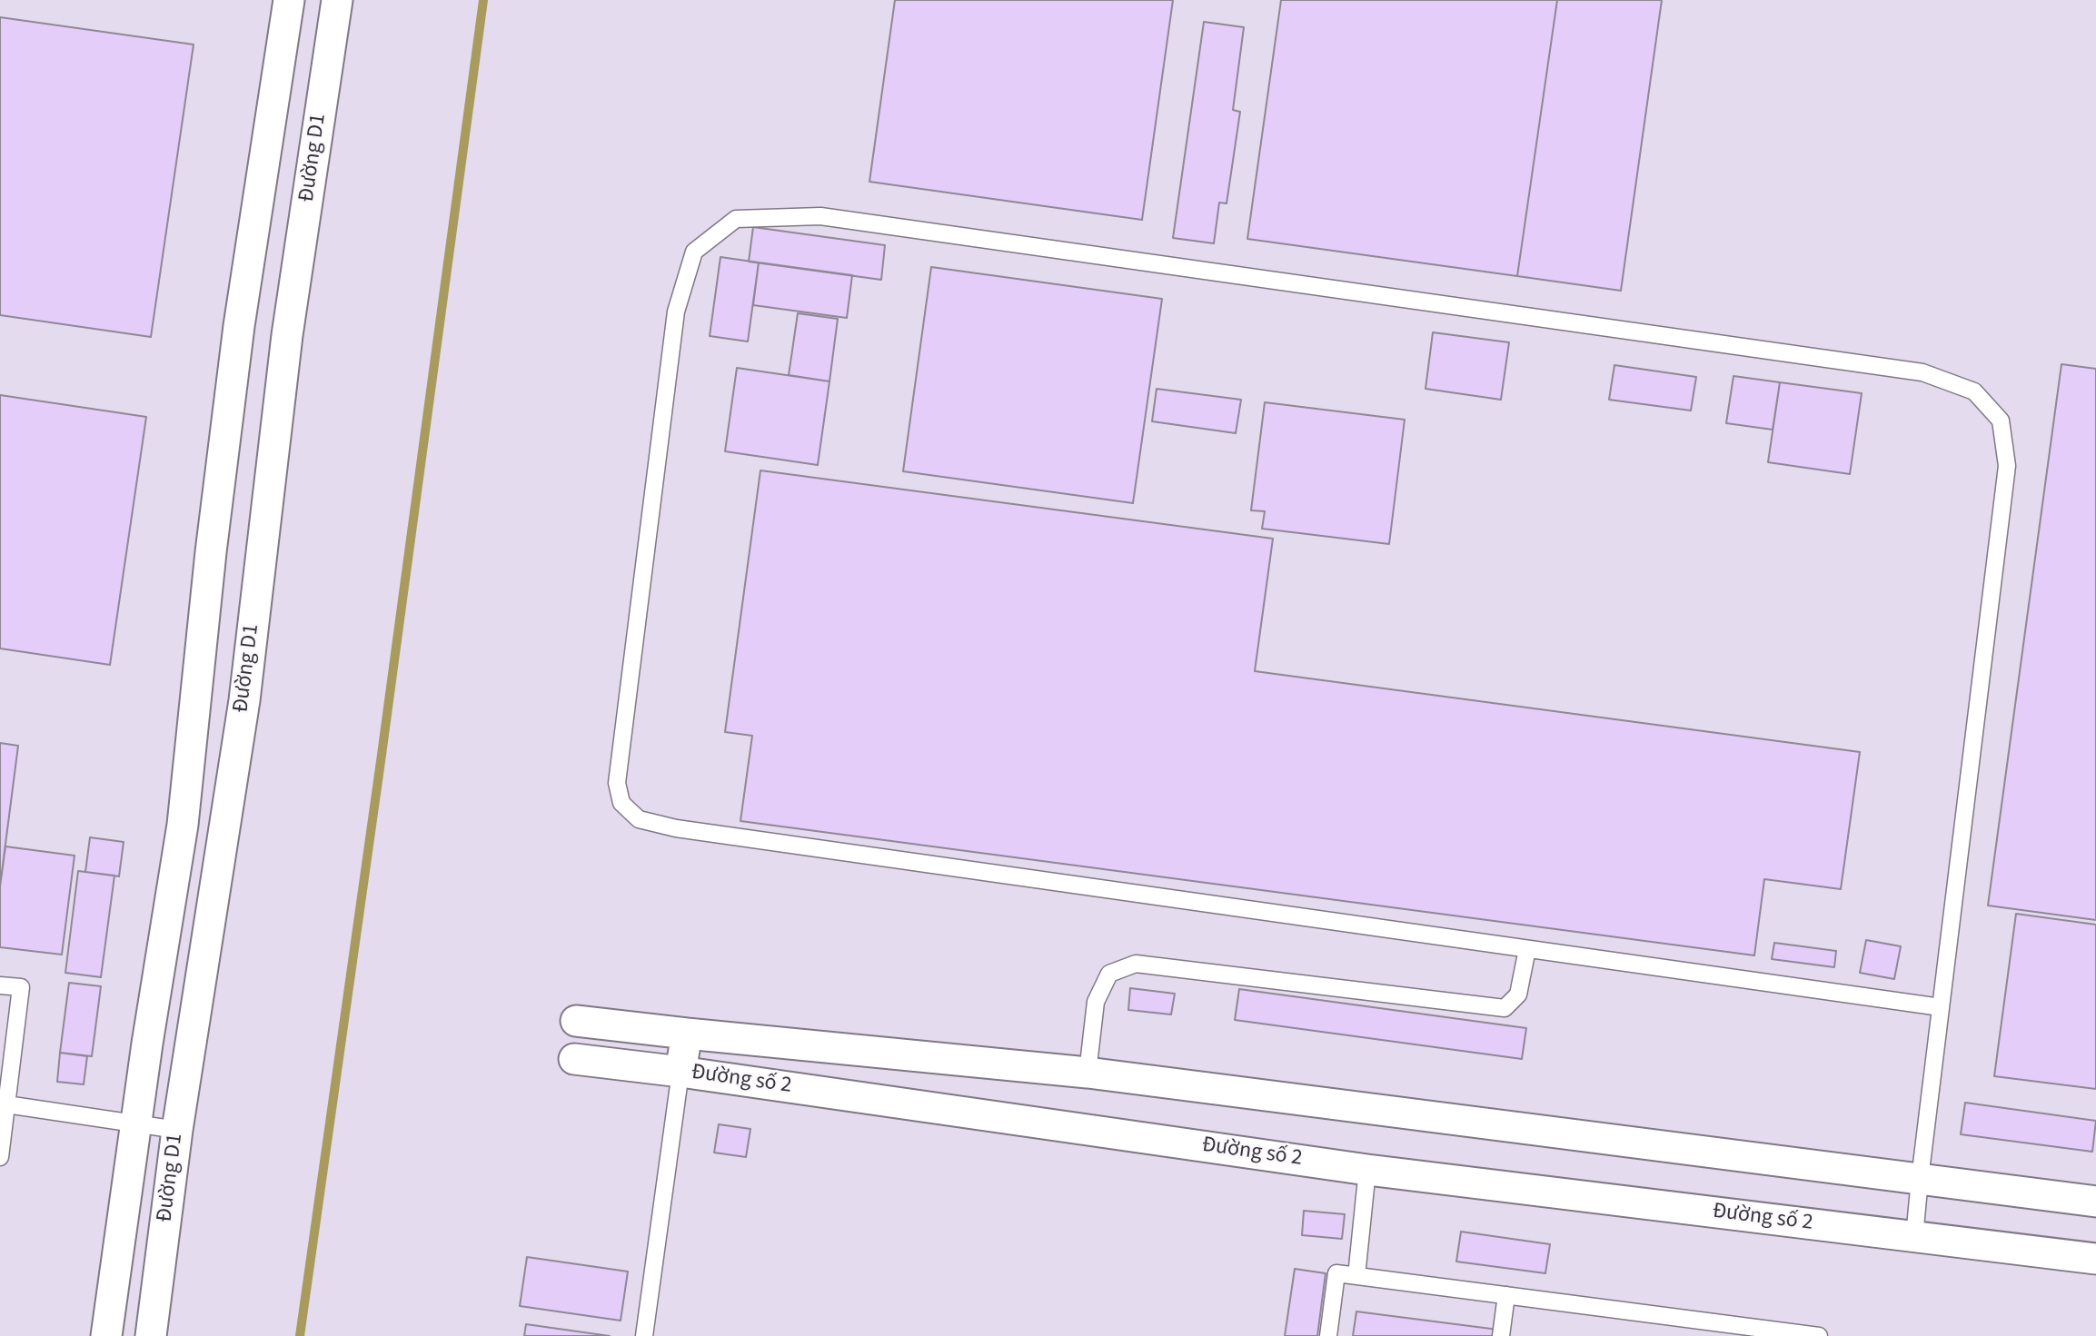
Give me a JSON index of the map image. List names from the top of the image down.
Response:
{
  "streets": {
    "street": ["Đường D1", "Đường số 2"]
  }
}
